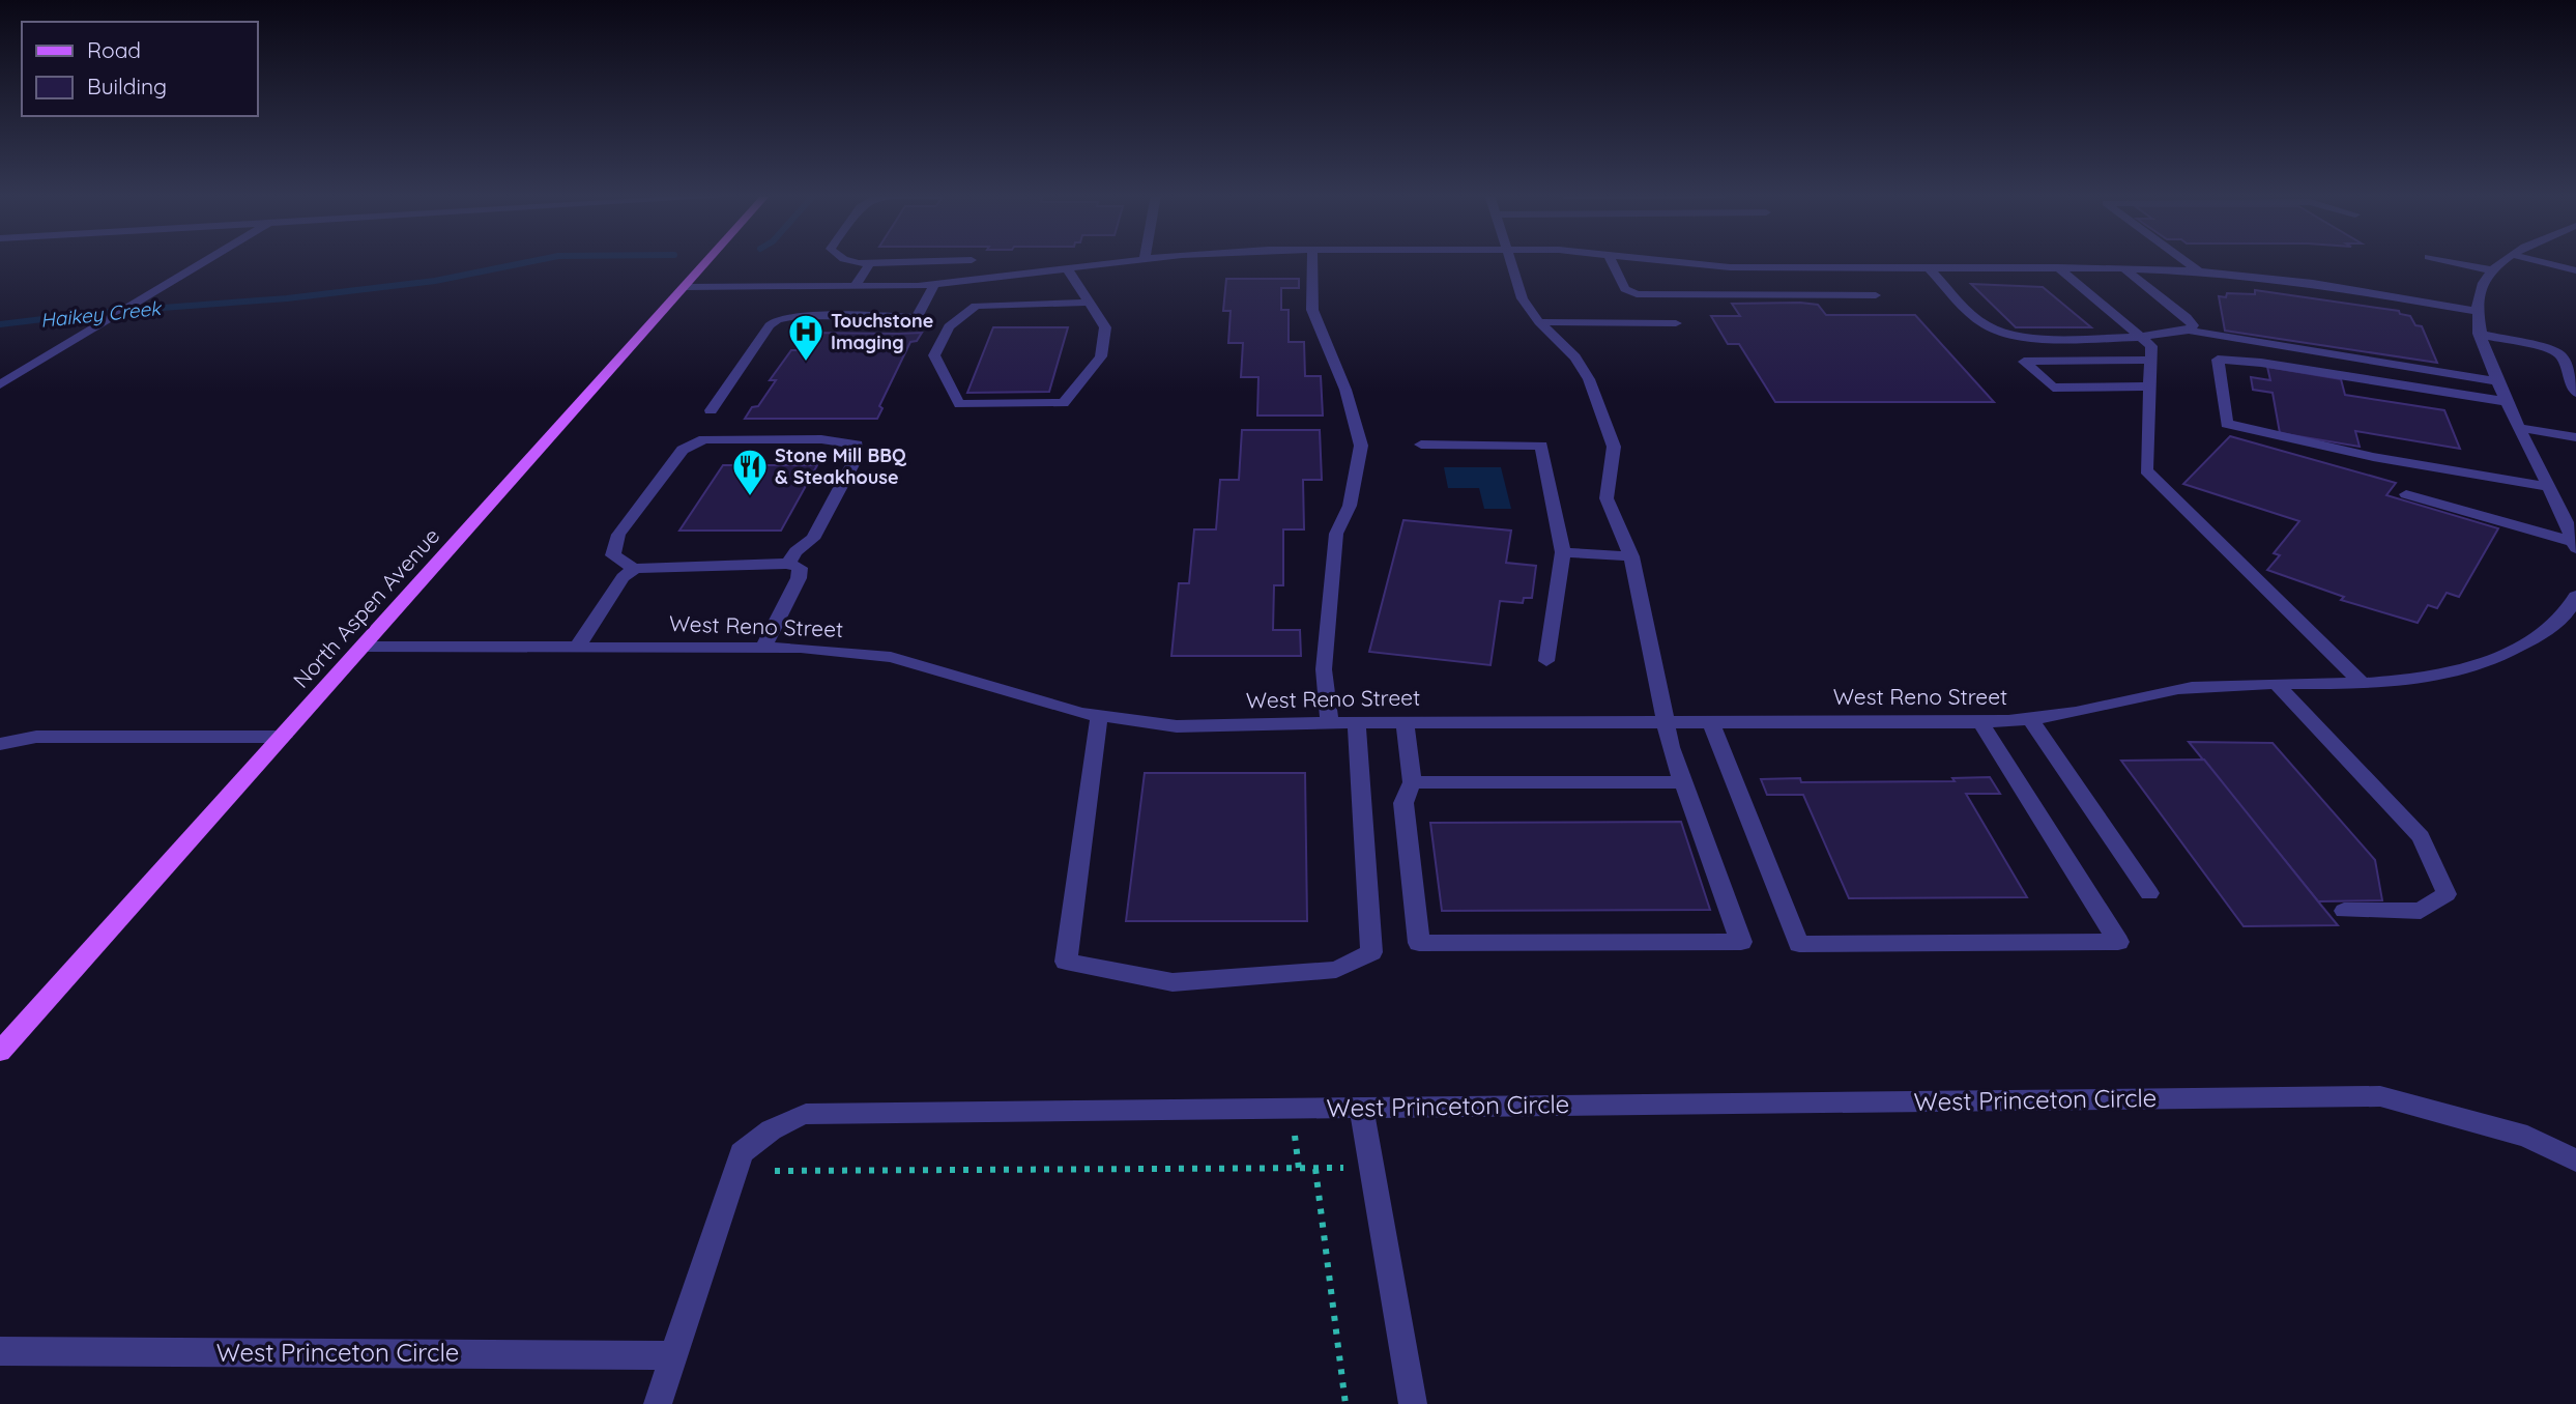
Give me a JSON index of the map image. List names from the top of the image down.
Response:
{
  "streets": {
    "main road": ["North Aspen Avenue"],
    "street": ["West Reno Street", "West Princeton Circle"]
  },
  "crossings": [
    ["North Aspen Avenue", "West Reno Street"]
  ],
  "water": ["Haikey Creek"],
  "places": {
    "hospital": ["Touchstone Imaging"],
    "restaurant": ["Stone Mill BBQ & Steakhouse"]
  },
  "legend": ["Road", "Building"]
}
